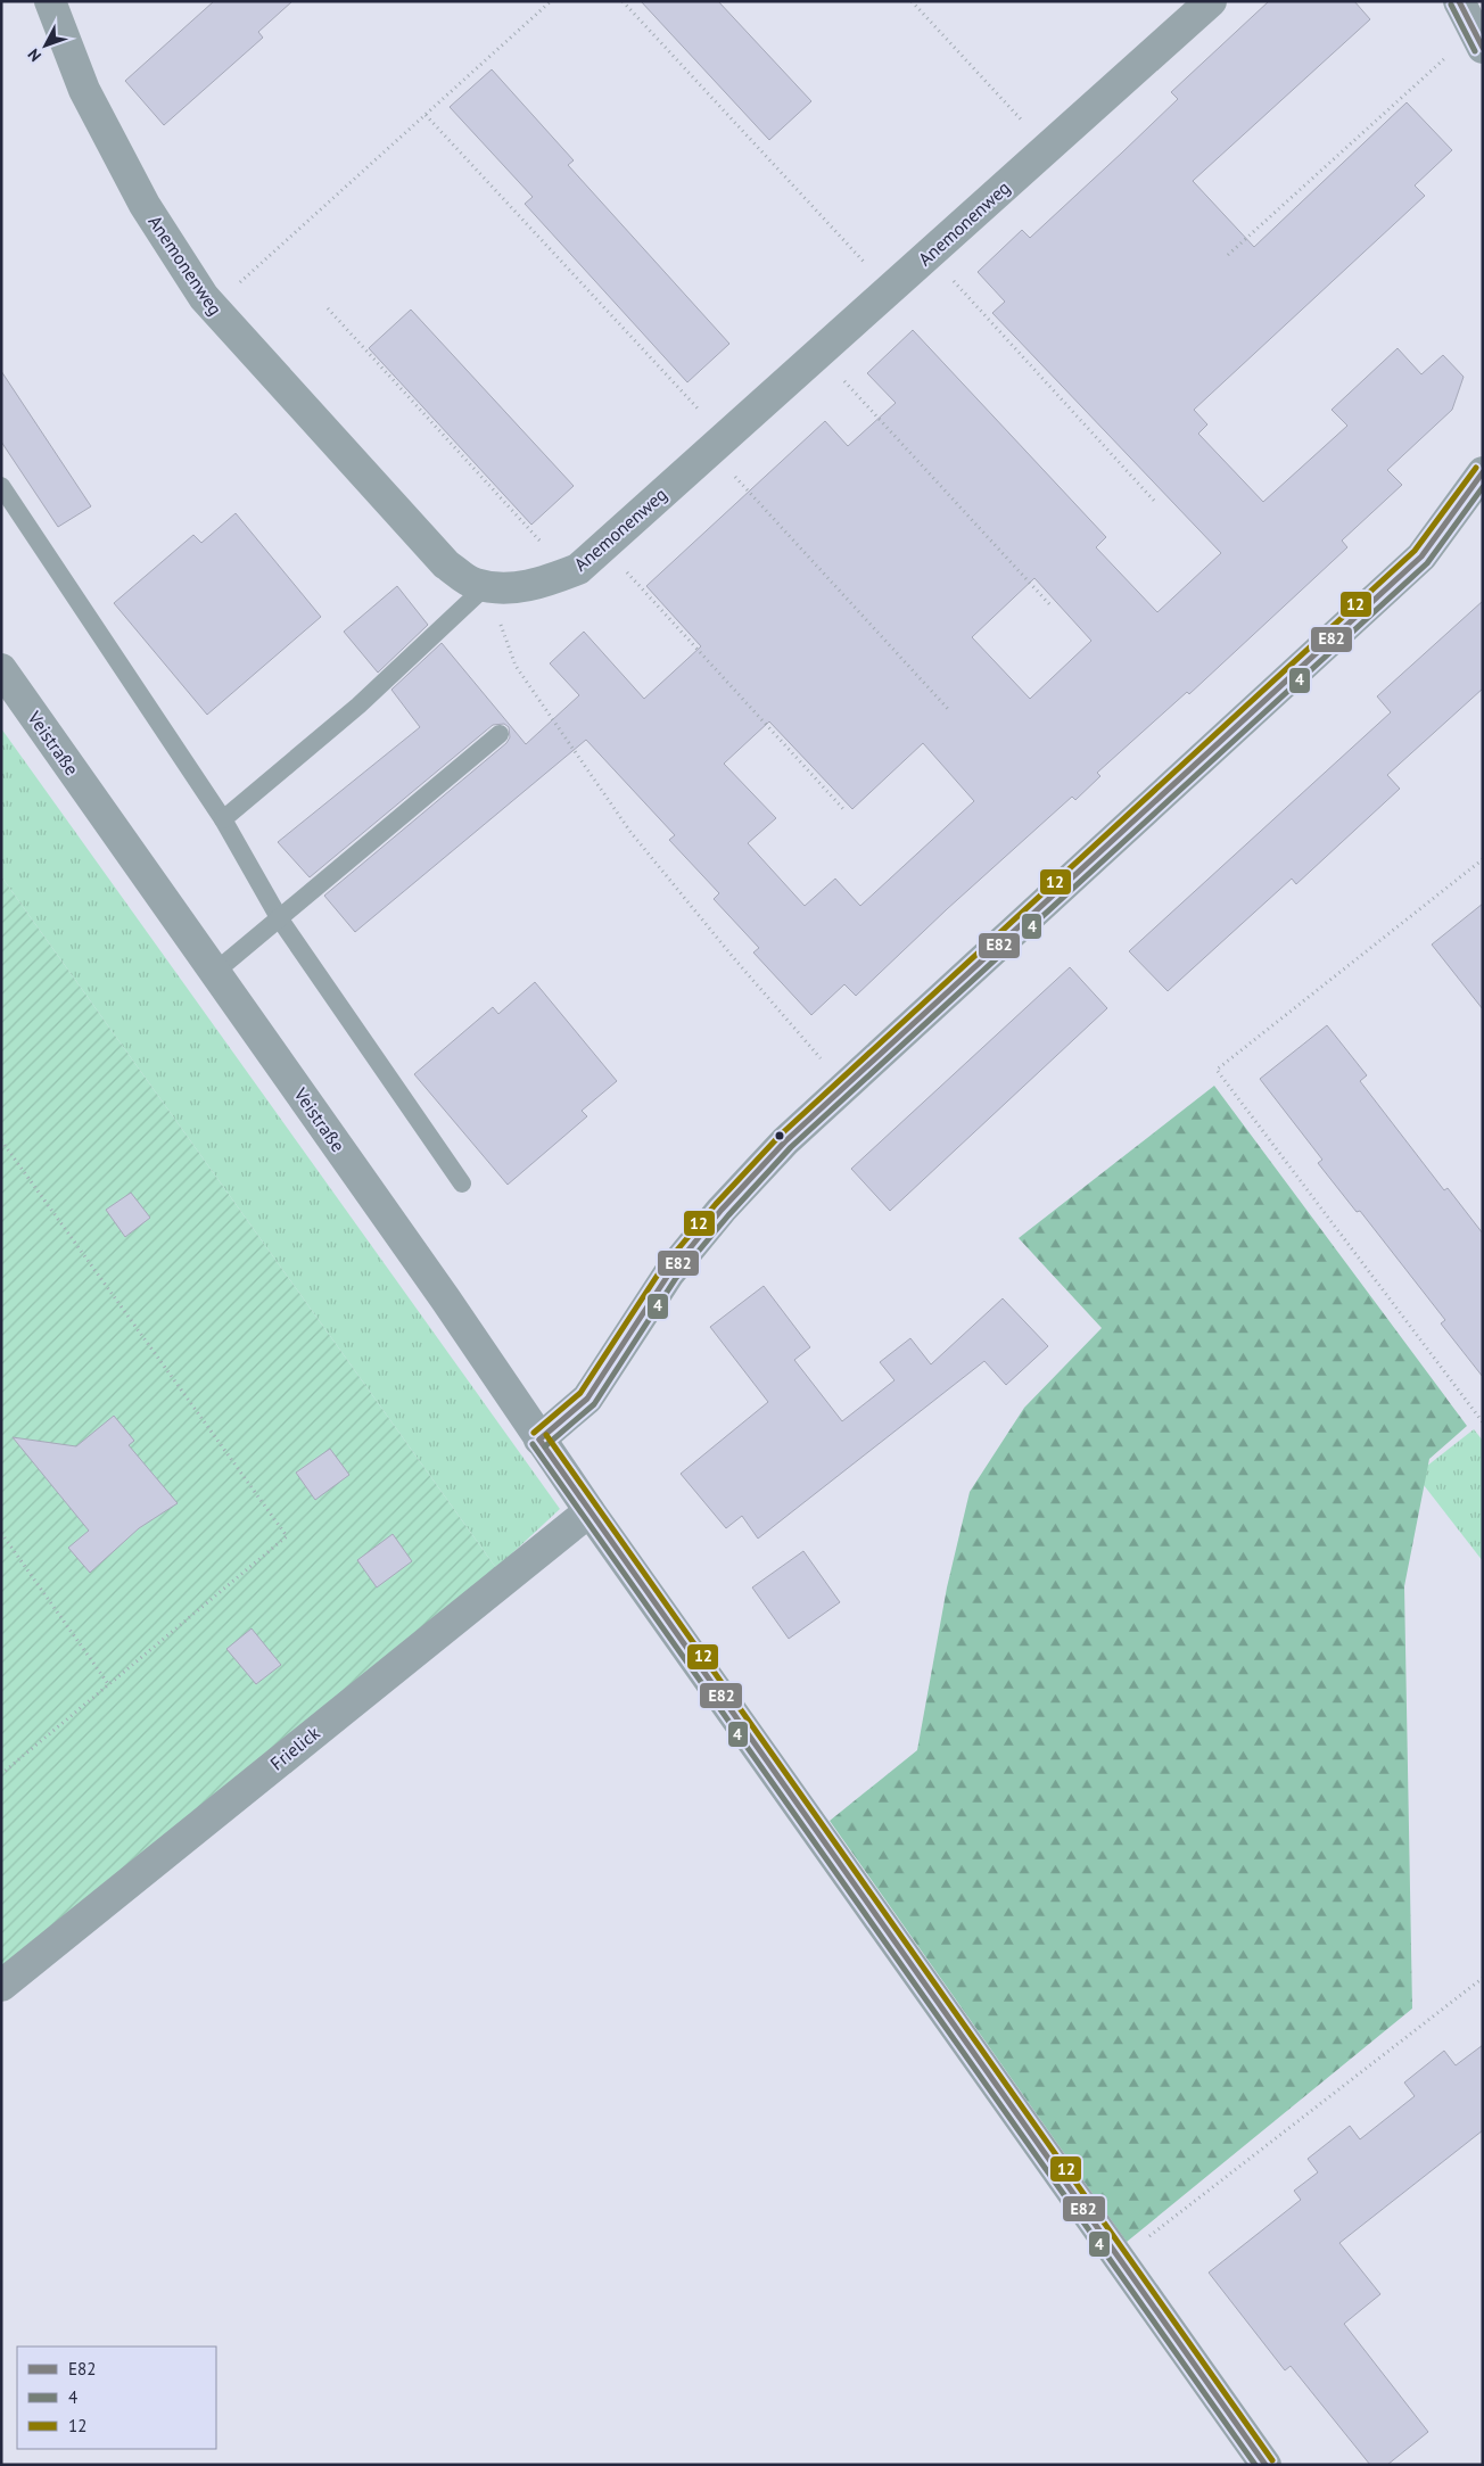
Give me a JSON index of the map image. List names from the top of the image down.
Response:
{
  "streets": {
    "street": ["Anemonenweg", "Veistraße", "Frielick"]
  },
  "crossings": [
    ["Veistraße", "Frielick"]
  ],
  "lines": ["transit line E82", "transit line 4", "transit line 12"],
  "legend": ["E82", "4", "12"],
  "north": "bottom left"
}
